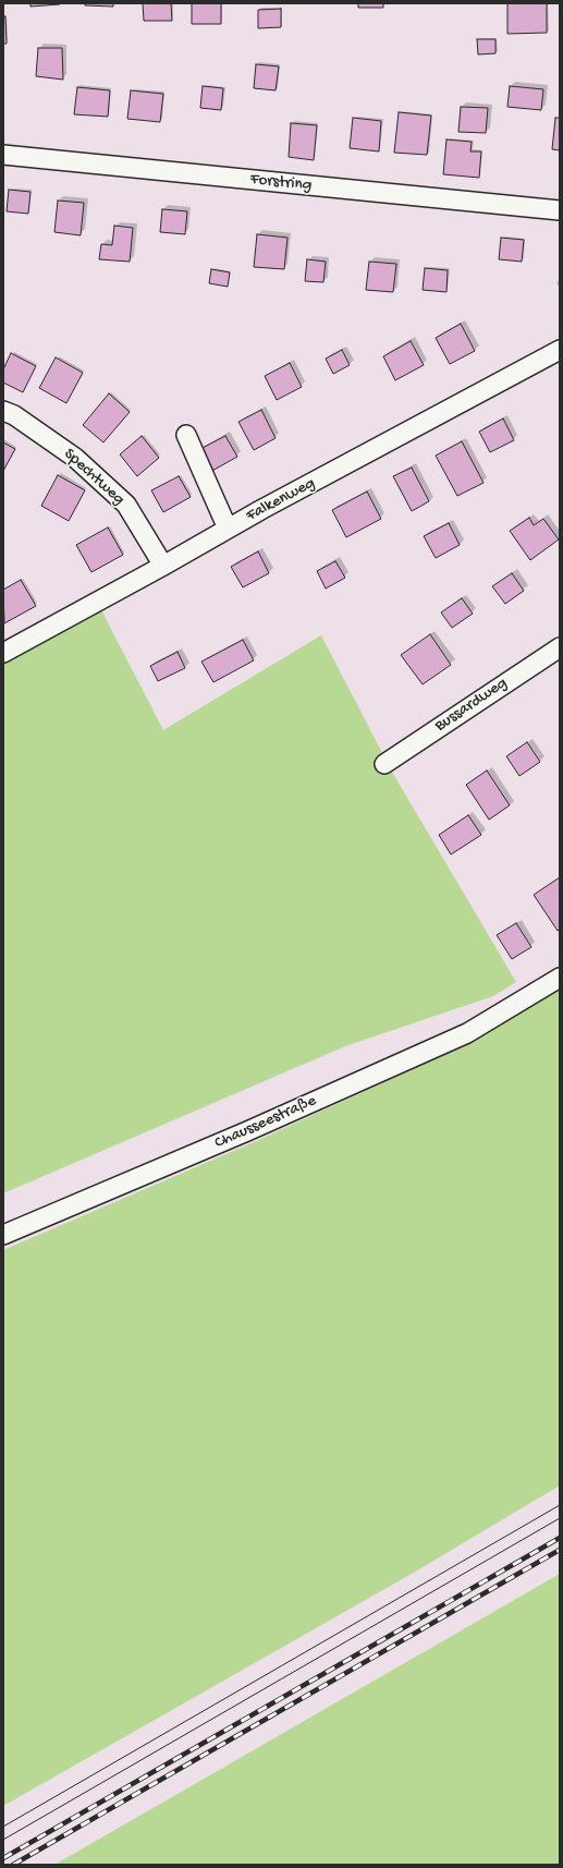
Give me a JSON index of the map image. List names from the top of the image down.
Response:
{
  "streets": {
    "street": [
      "Forstring",
      "Spechtweg",
      "Falkenweg",
      "Bussardweg",
      "Chausseestraße"
    ]
  },
  "crossings": [
    ["Spechtweg", "Falkenweg"]
  ]
}
